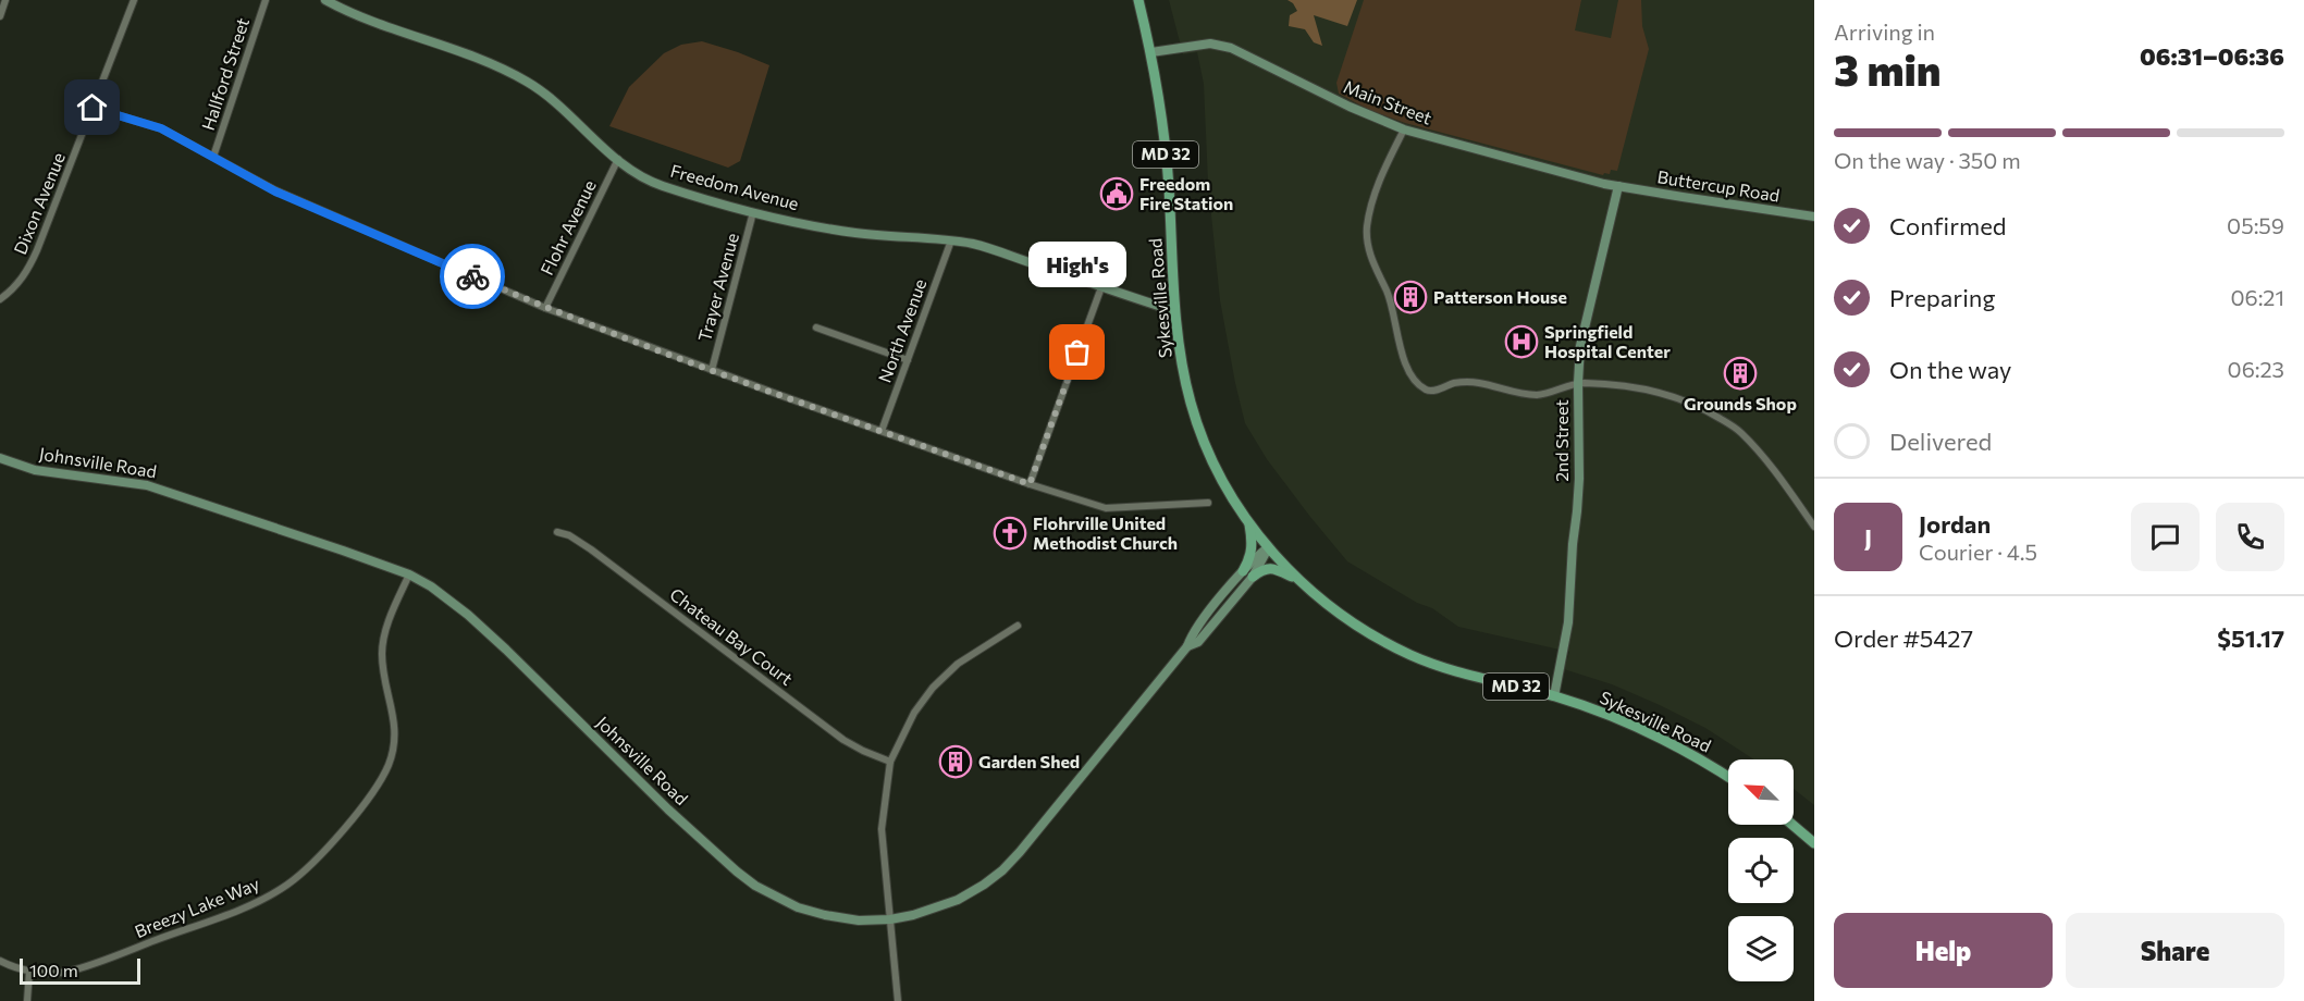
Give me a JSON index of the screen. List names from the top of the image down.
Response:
{
  "streets": {
    "main road": ["MD 32", "Sykesville Road"],
    "street": [
      "Hallford Street",
      "Main Street",
      "Buttercup Road",
      "Freedom Avenue",
      "Dixon Avenue",
      "Flohr Avenue",
      "Trayer Avenue",
      "North Avenue",
      "2nd Street",
      "Johnsville Road",
      "Chateau Bay Court",
      "Breezy Lake Way"
    ]
  },
  "crossings": [
    ["Main Street", "Buttercup Road"],
    ["Main Street", "Sykesville Road"],
    ["Main Street", "2nd Street"],
    ["Buttercup Road", "2nd Street"],
    ["Freedom Avenue", "Flohr Avenue"],
    ["Freedom Avenue", "Trayer Avenue"],
    ["Freedom Avenue", "Sykesville Road"],
    ["Freedom Avenue", "North Avenue"],
    ["Sykesville Road", "2nd Street"],
    ["Sykesville Road", "Johnsville Road"],
    ["Johnsville Road", "Breezy Lake Way"]
  ],
  "places": {
    "public building": ["Freedom Fire Station"],
    "building": ["Patterson House", "Grounds Shop", "Garden Shed"],
    "hospital": ["Springfield Hospital Center"],
    "other": ["High's"],
    "church": ["Flohrville United Methodist Church"]
  },
  "scale_bar": "100 m",
  "north": "top left",
  "page": {
    "heading": ["3 min", "Arriving in", "06:31–06:36"],
    "panel": [
      "Jordan",
      "Courier · 4.5",
      "Order #5427",
      "$51.17"
    ],
    "bar": "On the way · 350 m",
    "list": [
      ["Confirmed", "05:59"],
      ["Preparing", "06:21"],
      ["On the way", "06:23"],
      "Delivered"
    ],
    "bubble": "High's",
    "round": "J",
    "buttons": ["Help", "Share"],
    "scale": "100 m"
  }
}
